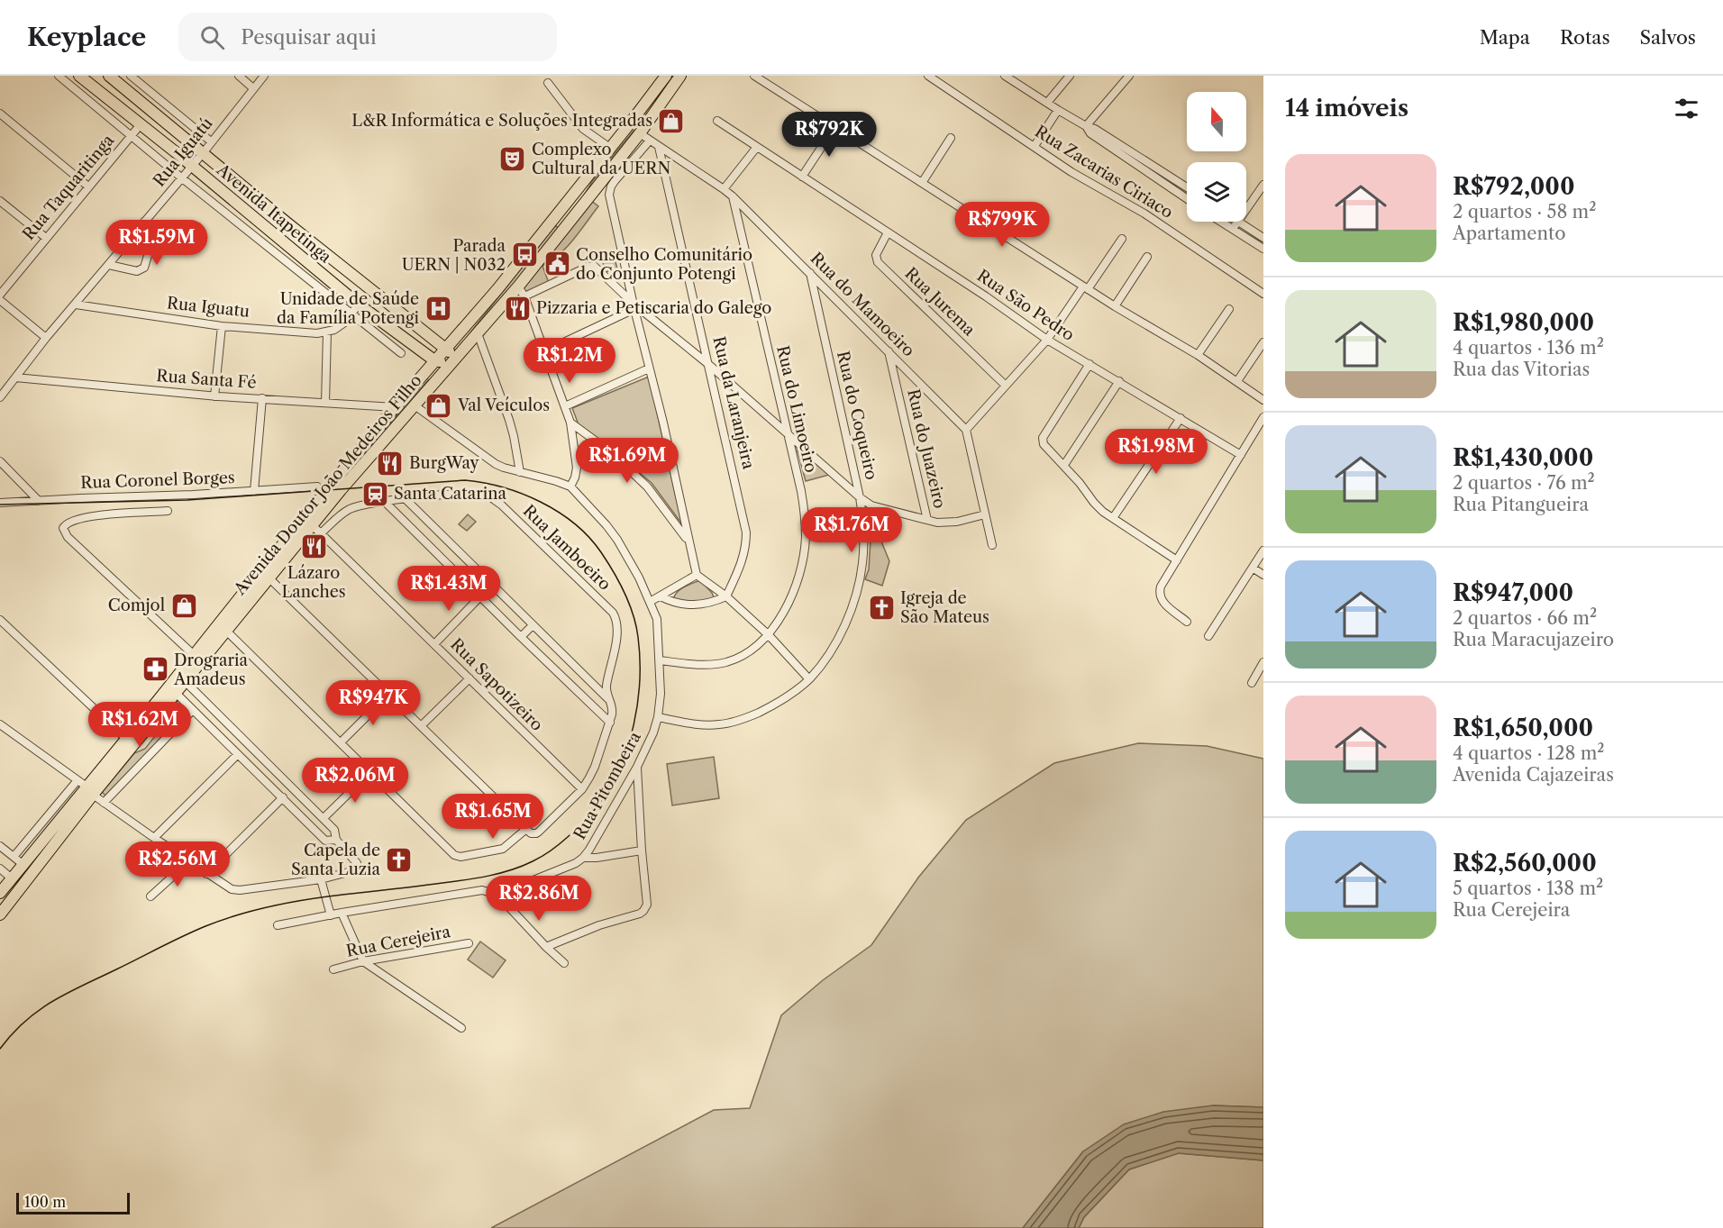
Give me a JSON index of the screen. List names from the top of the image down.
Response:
{
  "streets": {
    "main road": ["Avenida Itapetinga", "Avenida Doutor João Medeiros Filho"],
    "street": [
      "Rua Iguatú",
      "Rua Zacarias Ciriaco",
      "Rua Taquaritinga",
      "Rua Jurema",
      "Rua do Mamoeiro",
      "Rua São Pedro",
      "Rua Iguatu",
      "Rua Santa Fé",
      "Rua da Laranjeira",
      "Rua do Limoeiro",
      "Rua do Coqueiro",
      "Rua do Juazeiro",
      "Rua Coronel Borges",
      "Rua Jamboeiro",
      "Rua Sapotizeiro",
      "Rua Pitombeira",
      "Rua Cerejeira"
    ]
  },
  "crossings": [
    ["Rua Iguatú", "Avenida Itapetinga"],
    ["Rua Iguatú", "Rua Iguatu"],
    ["Rua Iguatú", "Rua Santa Fé"],
    ["Rua Taquaritinga", "Avenida Itapetinga"],
    ["Avenida Itapetinga", "Rua Iguatu"],
    ["Avenida Itapetinga", "Rua Santa Fé"],
    ["Avenida Itapetinga", "Avenida Doutor João Medeiros Filho"],
    ["Rua Jurema", "Rua São Pedro"],
    ["Rua do Mamoeiro", "Rua da Laranjeira"],
    ["Rua do Mamoeiro", "Rua do Limoeiro"],
    ["Rua do Mamoeiro", "Rua do Coqueiro"],
    ["Rua do Mamoeiro", "Rua do Juazeiro"],
    ["Rua do Mamoeiro", "Avenida Doutor João Medeiros Filho"],
    ["Rua Iguatu", "Rua Santa Fé"],
    ["Rua Iguatu", "Avenida Doutor João Medeiros Filho"],
    ["Rua Santa Fé", "Avenida Doutor João Medeiros Filho"],
    ["Rua do Limoeiro", "Rua Pitombeira"],
    ["Rua do Coqueiro", "Rua Pitombeira"],
    ["Avenida Doutor João Medeiros Filho", "Rua Jamboeiro"],
    ["Avenida Doutor João Medeiros Filho", "Rua Sapotizeiro"],
    ["Avenida Doutor João Medeiros Filho", "Rua Pitombeira"],
    ["Rua Jamboeiro", "Rua Sapotizeiro"]
  ],
  "places": {
    "shop": ["L&R Informática e Soluções Integradas", "Val Veículos", "Comjol"],
    "theatre": ["Complexo Cultural da UERN"],
    "bus stop": ["Parada UERN | N032"],
    "public building": ["Conselho Comunitário do Conjunto Potengi"],
    "hospital": ["Unidade de Saúde da Família Potengi"],
    "restaurant": ["Pizzaria e Petiscaria do Galego", "BurgWay", "Lázaro Lanches"],
    "station": ["Santa Catarina"],
    "church": ["Igreja de São Mateus", "Capela de Santa Luzia"],
    "pharmacy": ["Drograria Amadeus"]
  },
  "scale_bar": "100 m",
  "north": "top",
  "page": {
    "header": "Keyplace",
    "search": "Pesquisar aqui",
    "nav": ["Mapa", "Rotas", "Salvos"],
    "heading": "14 imóveis",
    "price": [
      "R$792K",
      "R$799K",
      "R$1.59M",
      "R$1.2M",
      "R$1.98M",
      "R$1.69M",
      "R$1.76M",
      "R$1.43M",
      "R$947K",
      "R$1.62M",
      "R$2.06M",
      "R$1.65M",
      "R$2.56M",
      "R$2.86M"
    ],
    "list": [
      {
        "name": "R$792,000",
        "note": "2 quartos · 58 m² · Apartamento"
      },
      {
        "name": "R$1,980,000",
        "note": "4 quartos · 136 m² · Rua das Vitorias"
      },
      {
        "name": "R$1,430,000",
        "note": "2 quartos · 76 m² · Rua Pitangueira"
      },
      {
        "name": "R$947,000",
        "note": "2 quartos · 66 m² · Rua Maracujazeiro"
      },
      {
        "name": "R$1,650,000",
        "note": "4 quartos · 128 m² · Avenida Cajazeiras"
      },
      {
        "name": "R$2,560,000",
        "note": "5 quartos · 138 m² · Rua Cerejeira"
      }
    ],
    "scale": "100 m"
  }
}
